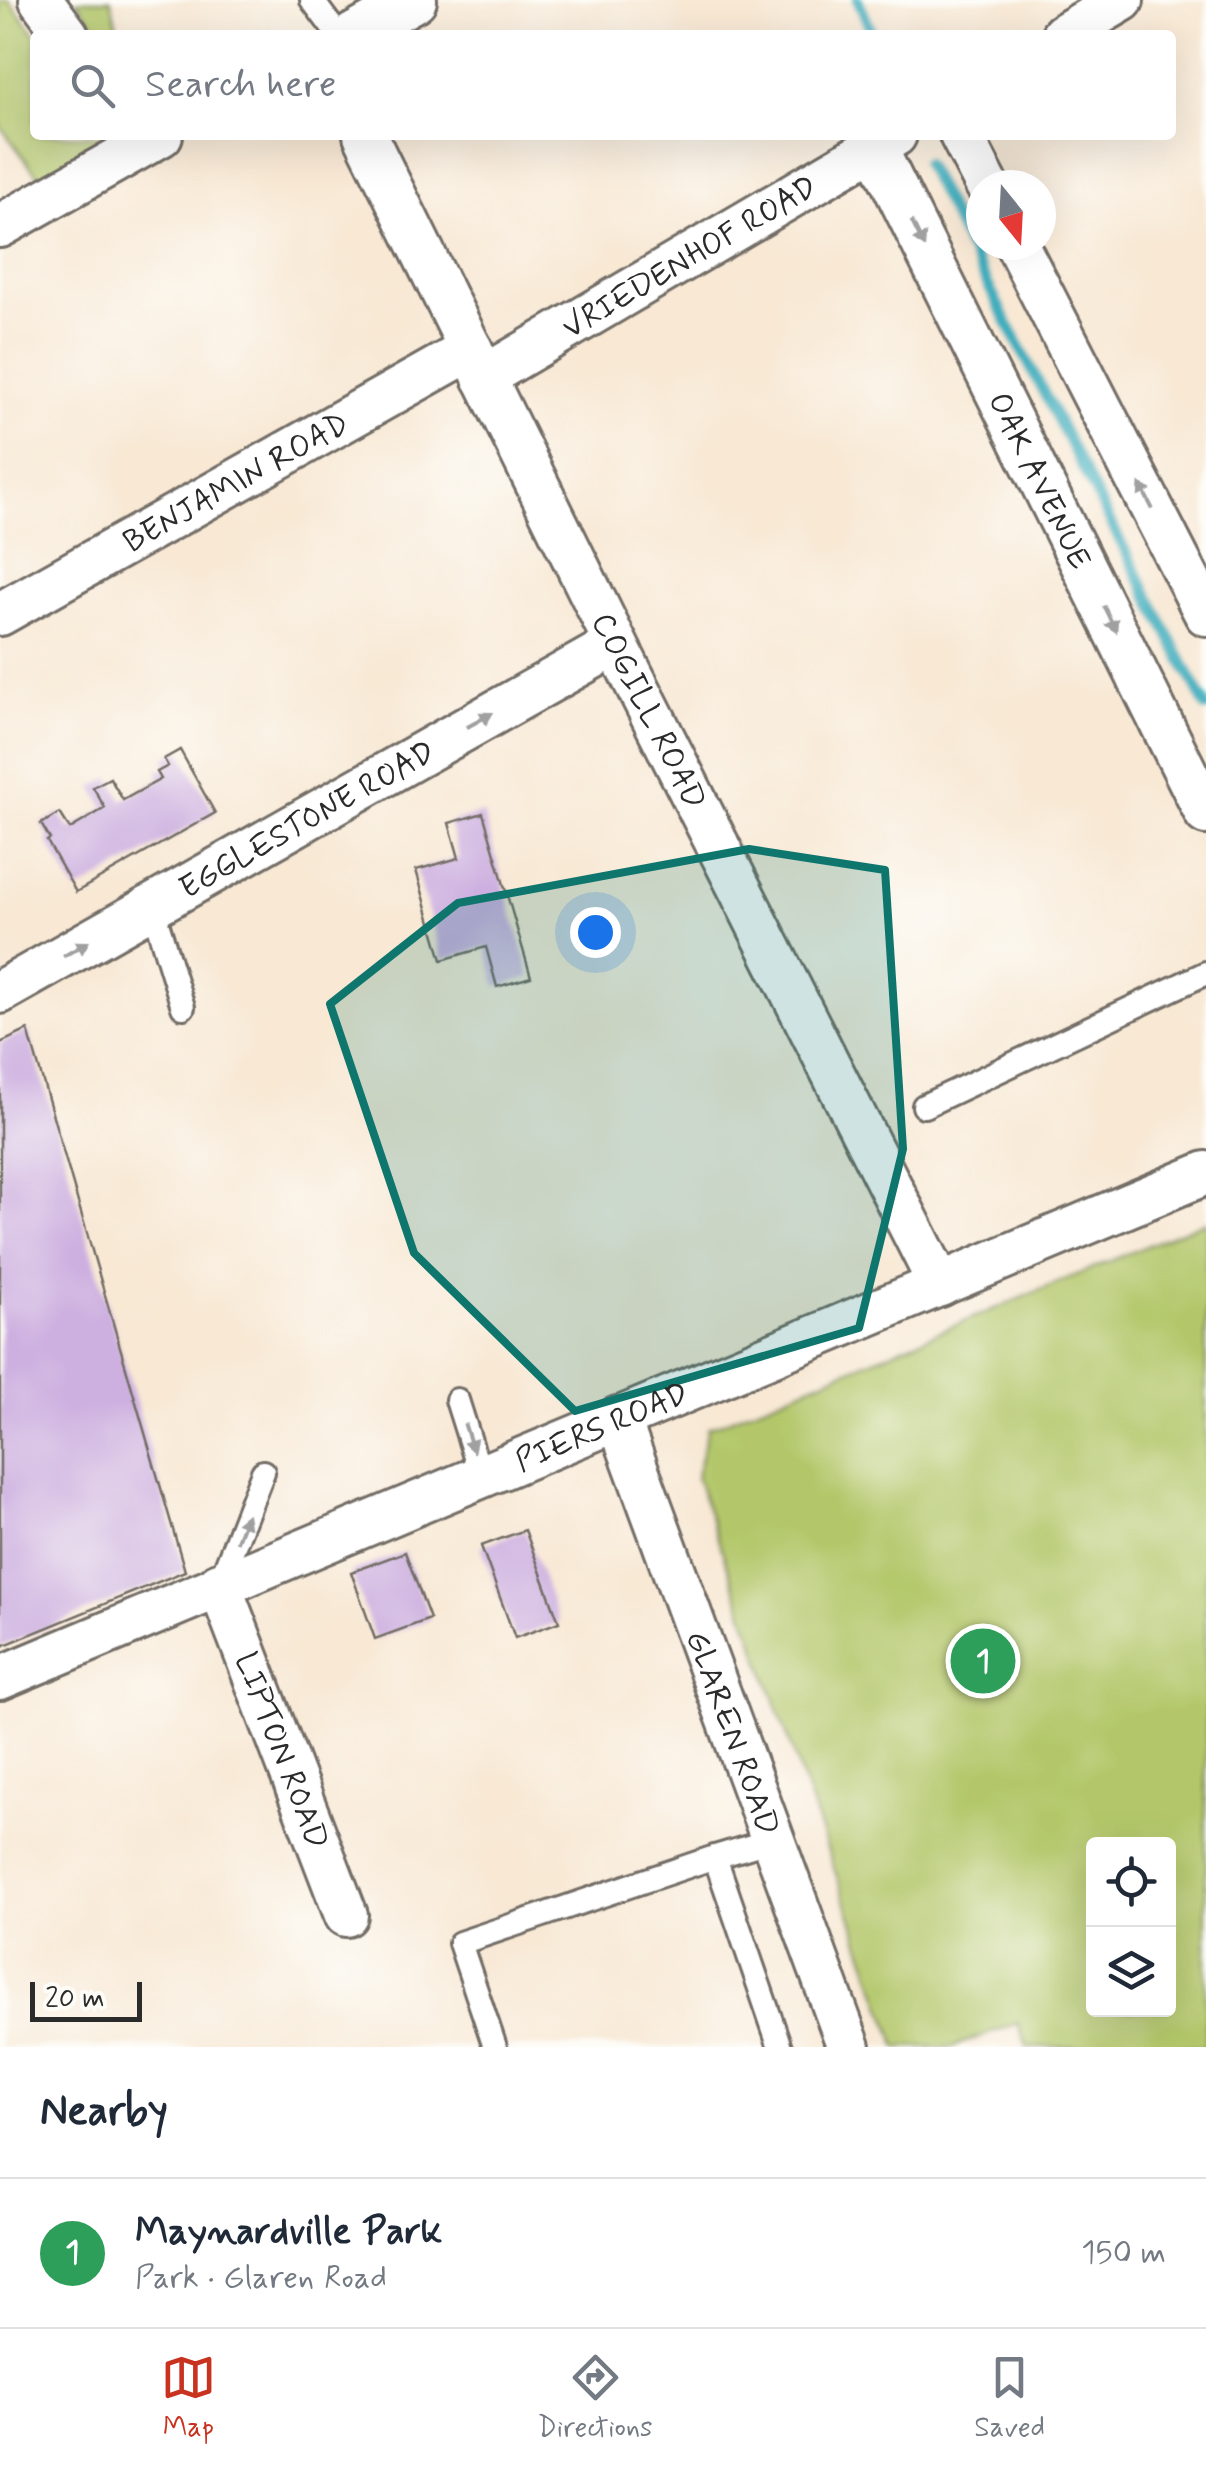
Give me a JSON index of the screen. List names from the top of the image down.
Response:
{
  "streets": {
    "street": [
      "VRIEDENHOF ROAD",
      "OAK AVENUE",
      "BENJAMIN ROAD",
      "COGILL ROAD",
      "EGGLESTONE ROAD",
      "PIERS ROAD",
      "GLAREN ROAD",
      "LIPTON ROAD"
    ]
  },
  "crossings": [
    ["VRIEDENHOF ROAD", "OAK AVENUE"],
    ["VRIEDENHOF ROAD", "BENJAMIN ROAD"],
    ["VRIEDENHOF ROAD", "COGILL ROAD"],
    ["BENJAMIN ROAD", "COGILL ROAD"],
    ["COGILL ROAD", "EGGLESTONE ROAD"],
    ["COGILL ROAD", "PIERS ROAD"],
    ["PIERS ROAD", "GLAREN ROAD"],
    ["PIERS ROAD", "LIPTON ROAD"]
  ],
  "one_way": ["EGGLESTONE ROAD"],
  "scale_bar": "20 m",
  "north": "bottom",
  "page": {
    "search": "Search here",
    "pins": "1",
    "scale": "20 m",
    "heading": "Nearby",
    "list": [
      {
        "mark": "1",
        "name": "Maynardville Park",
        "note": "Park · Glaren Road",
        "value": "150 m"
      }
    ],
    "nav": ["Map", "Directions", "Saved"]
  }
}
